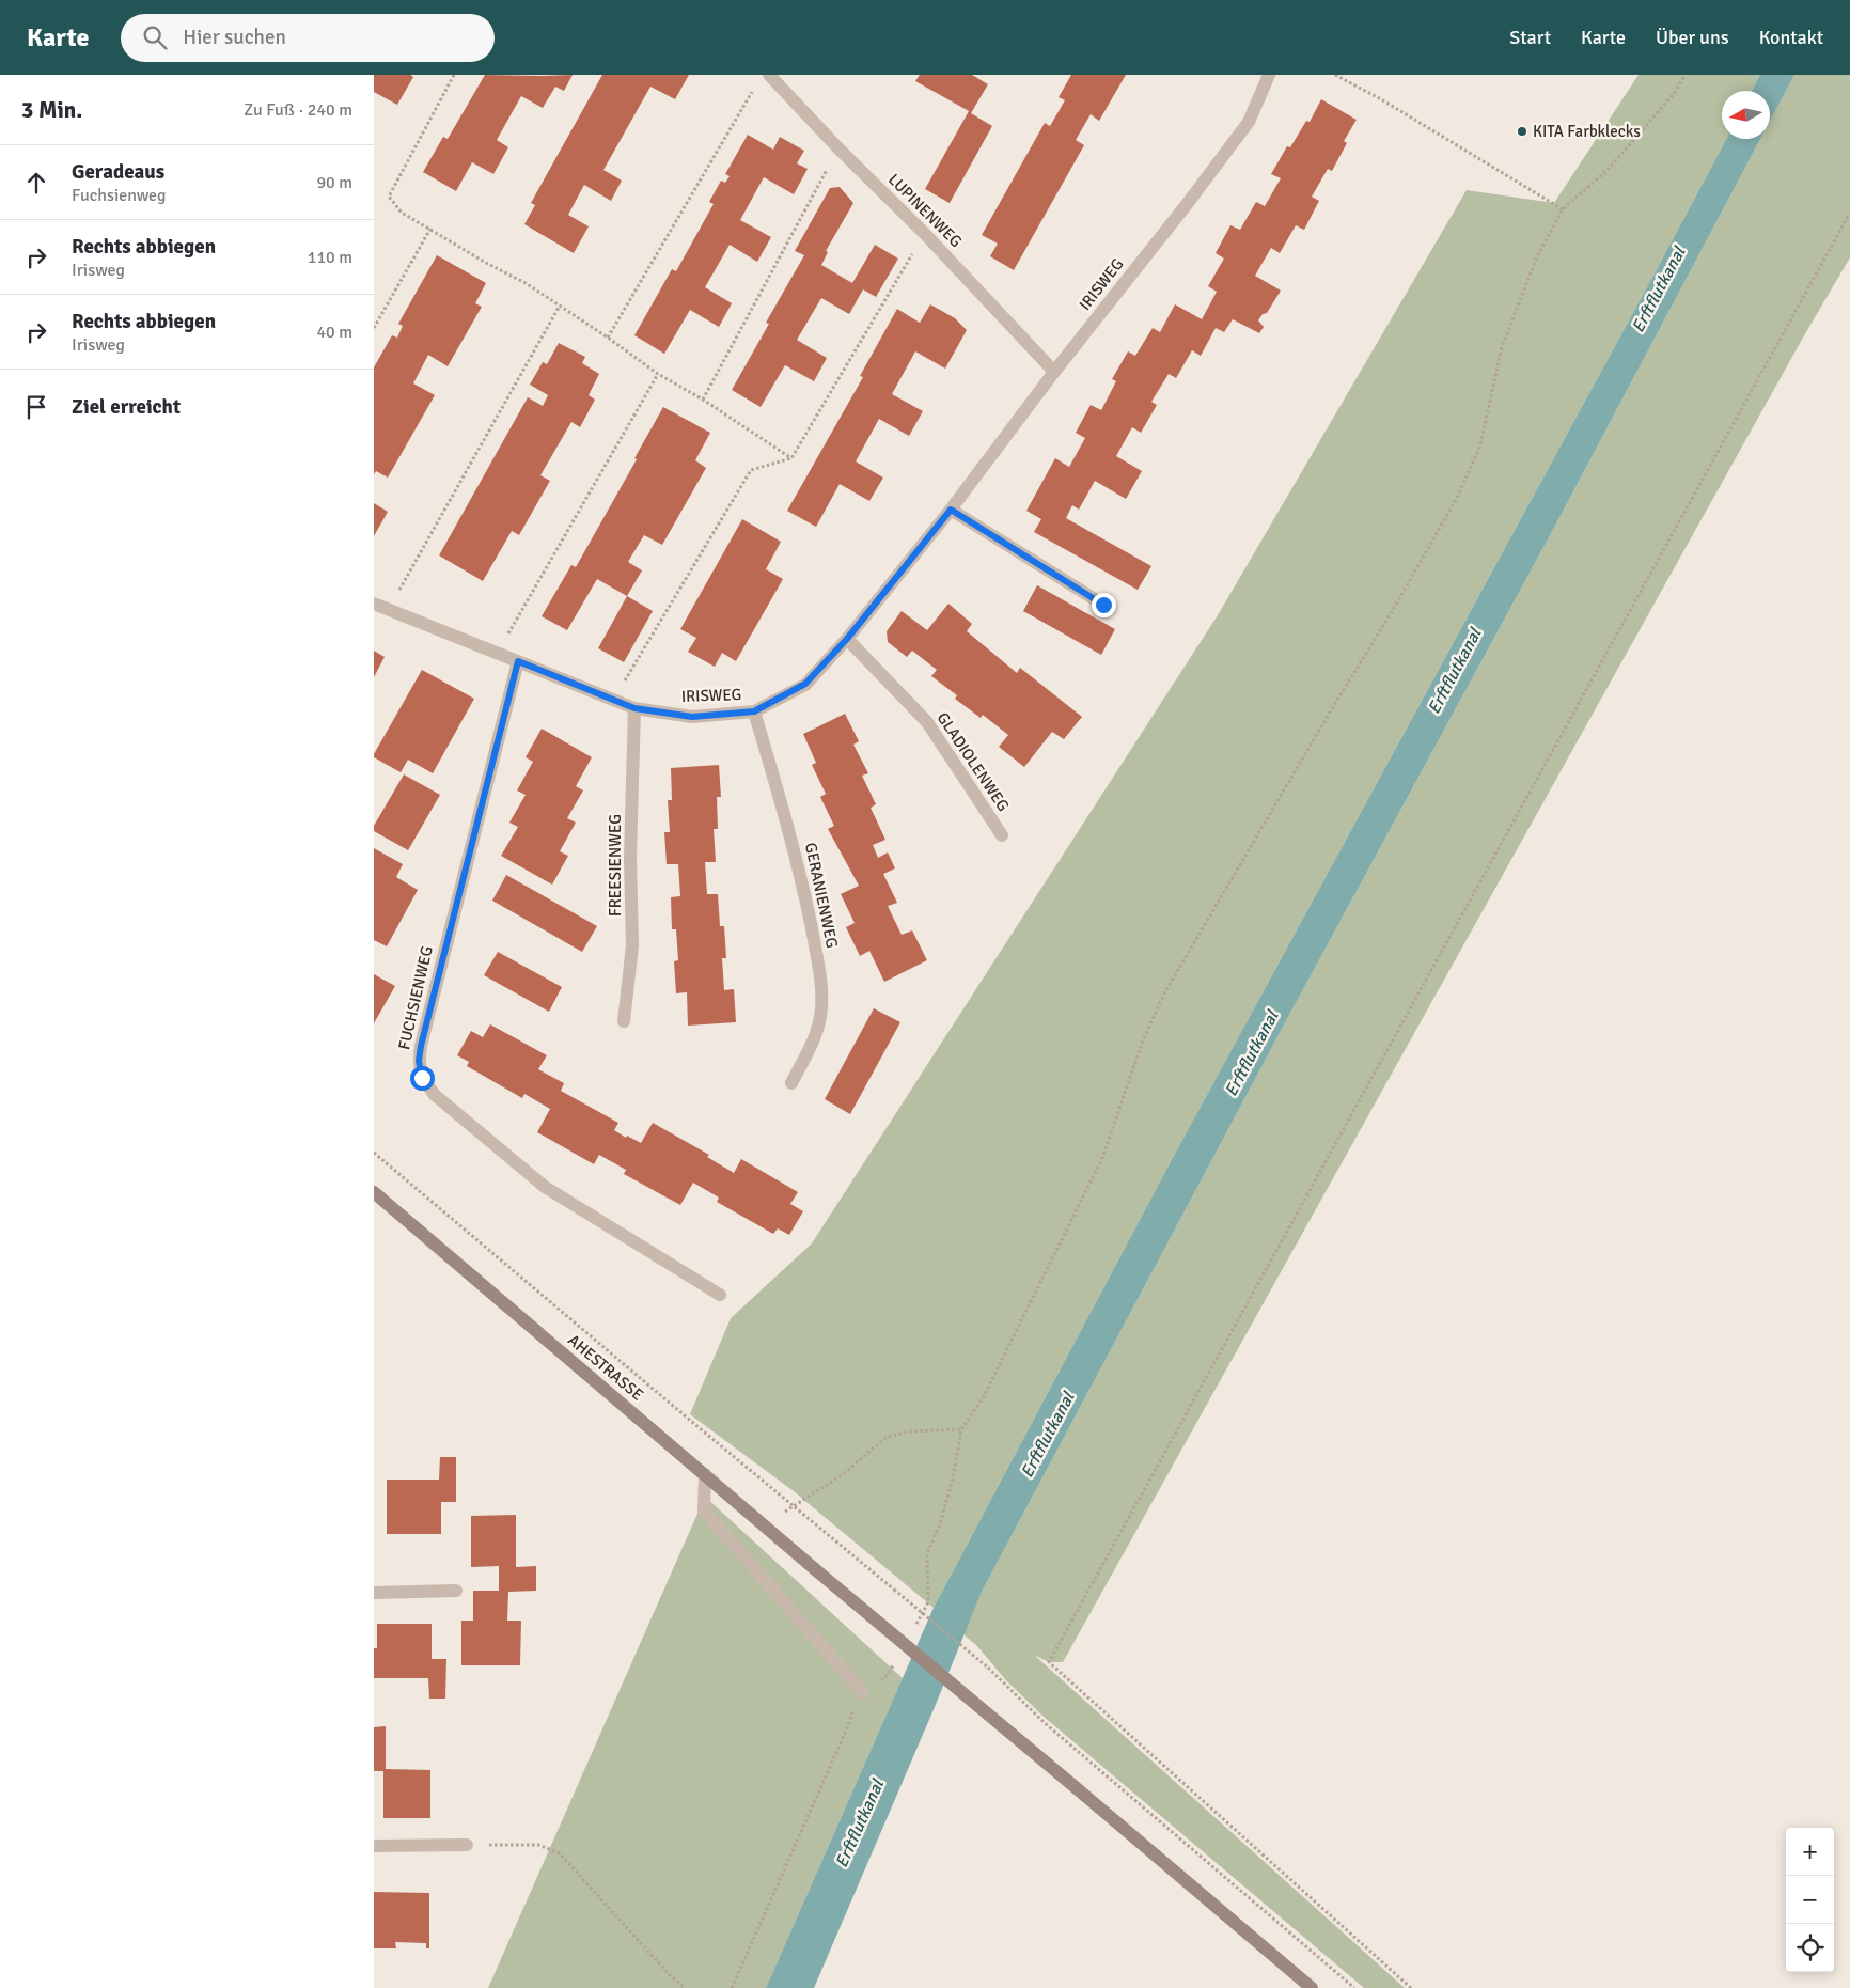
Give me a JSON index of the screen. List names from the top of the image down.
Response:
{
  "streets": {
    "street": [
      "LUPINENWEG",
      "IRISWEG",
      "GLADIOLENWEG",
      "FREESIENWEG",
      "GERANIENWEG",
      "FUCHSIENWEG",
      "AHESTRASSE"
    ]
  },
  "crossings": [
    ["LUPINENWEG", "IRISWEG"],
    ["IRISWEG", "GLADIOLENWEG"],
    ["IRISWEG", "FREESIENWEG"],
    ["IRISWEG", "GERANIENWEG"],
    ["IRISWEG", "FUCHSIENWEG"]
  ],
  "water": ["Erftflutkanal"],
  "places": ["KITA Farbklecks"],
  "north": "left",
  "page": {
    "header": "Karte",
    "search": "Hier suchen",
    "nav": [
      "Start",
      "Karte",
      "Über uns",
      "Kontakt"
    ],
    "heading": ["3 Min.", "Zu Fuß · 240 m"],
    "list": [
      ["Geradeaus", "Fuchsienweg", "90 m"],
      ["Rechts abbiegen", "Irisweg", "110 m"],
      ["Rechts abbiegen", "Irisweg", "40 m"],
      "Ziel erreicht"
    ],
    "map_buttons": ["+", "−"]
  }
}
